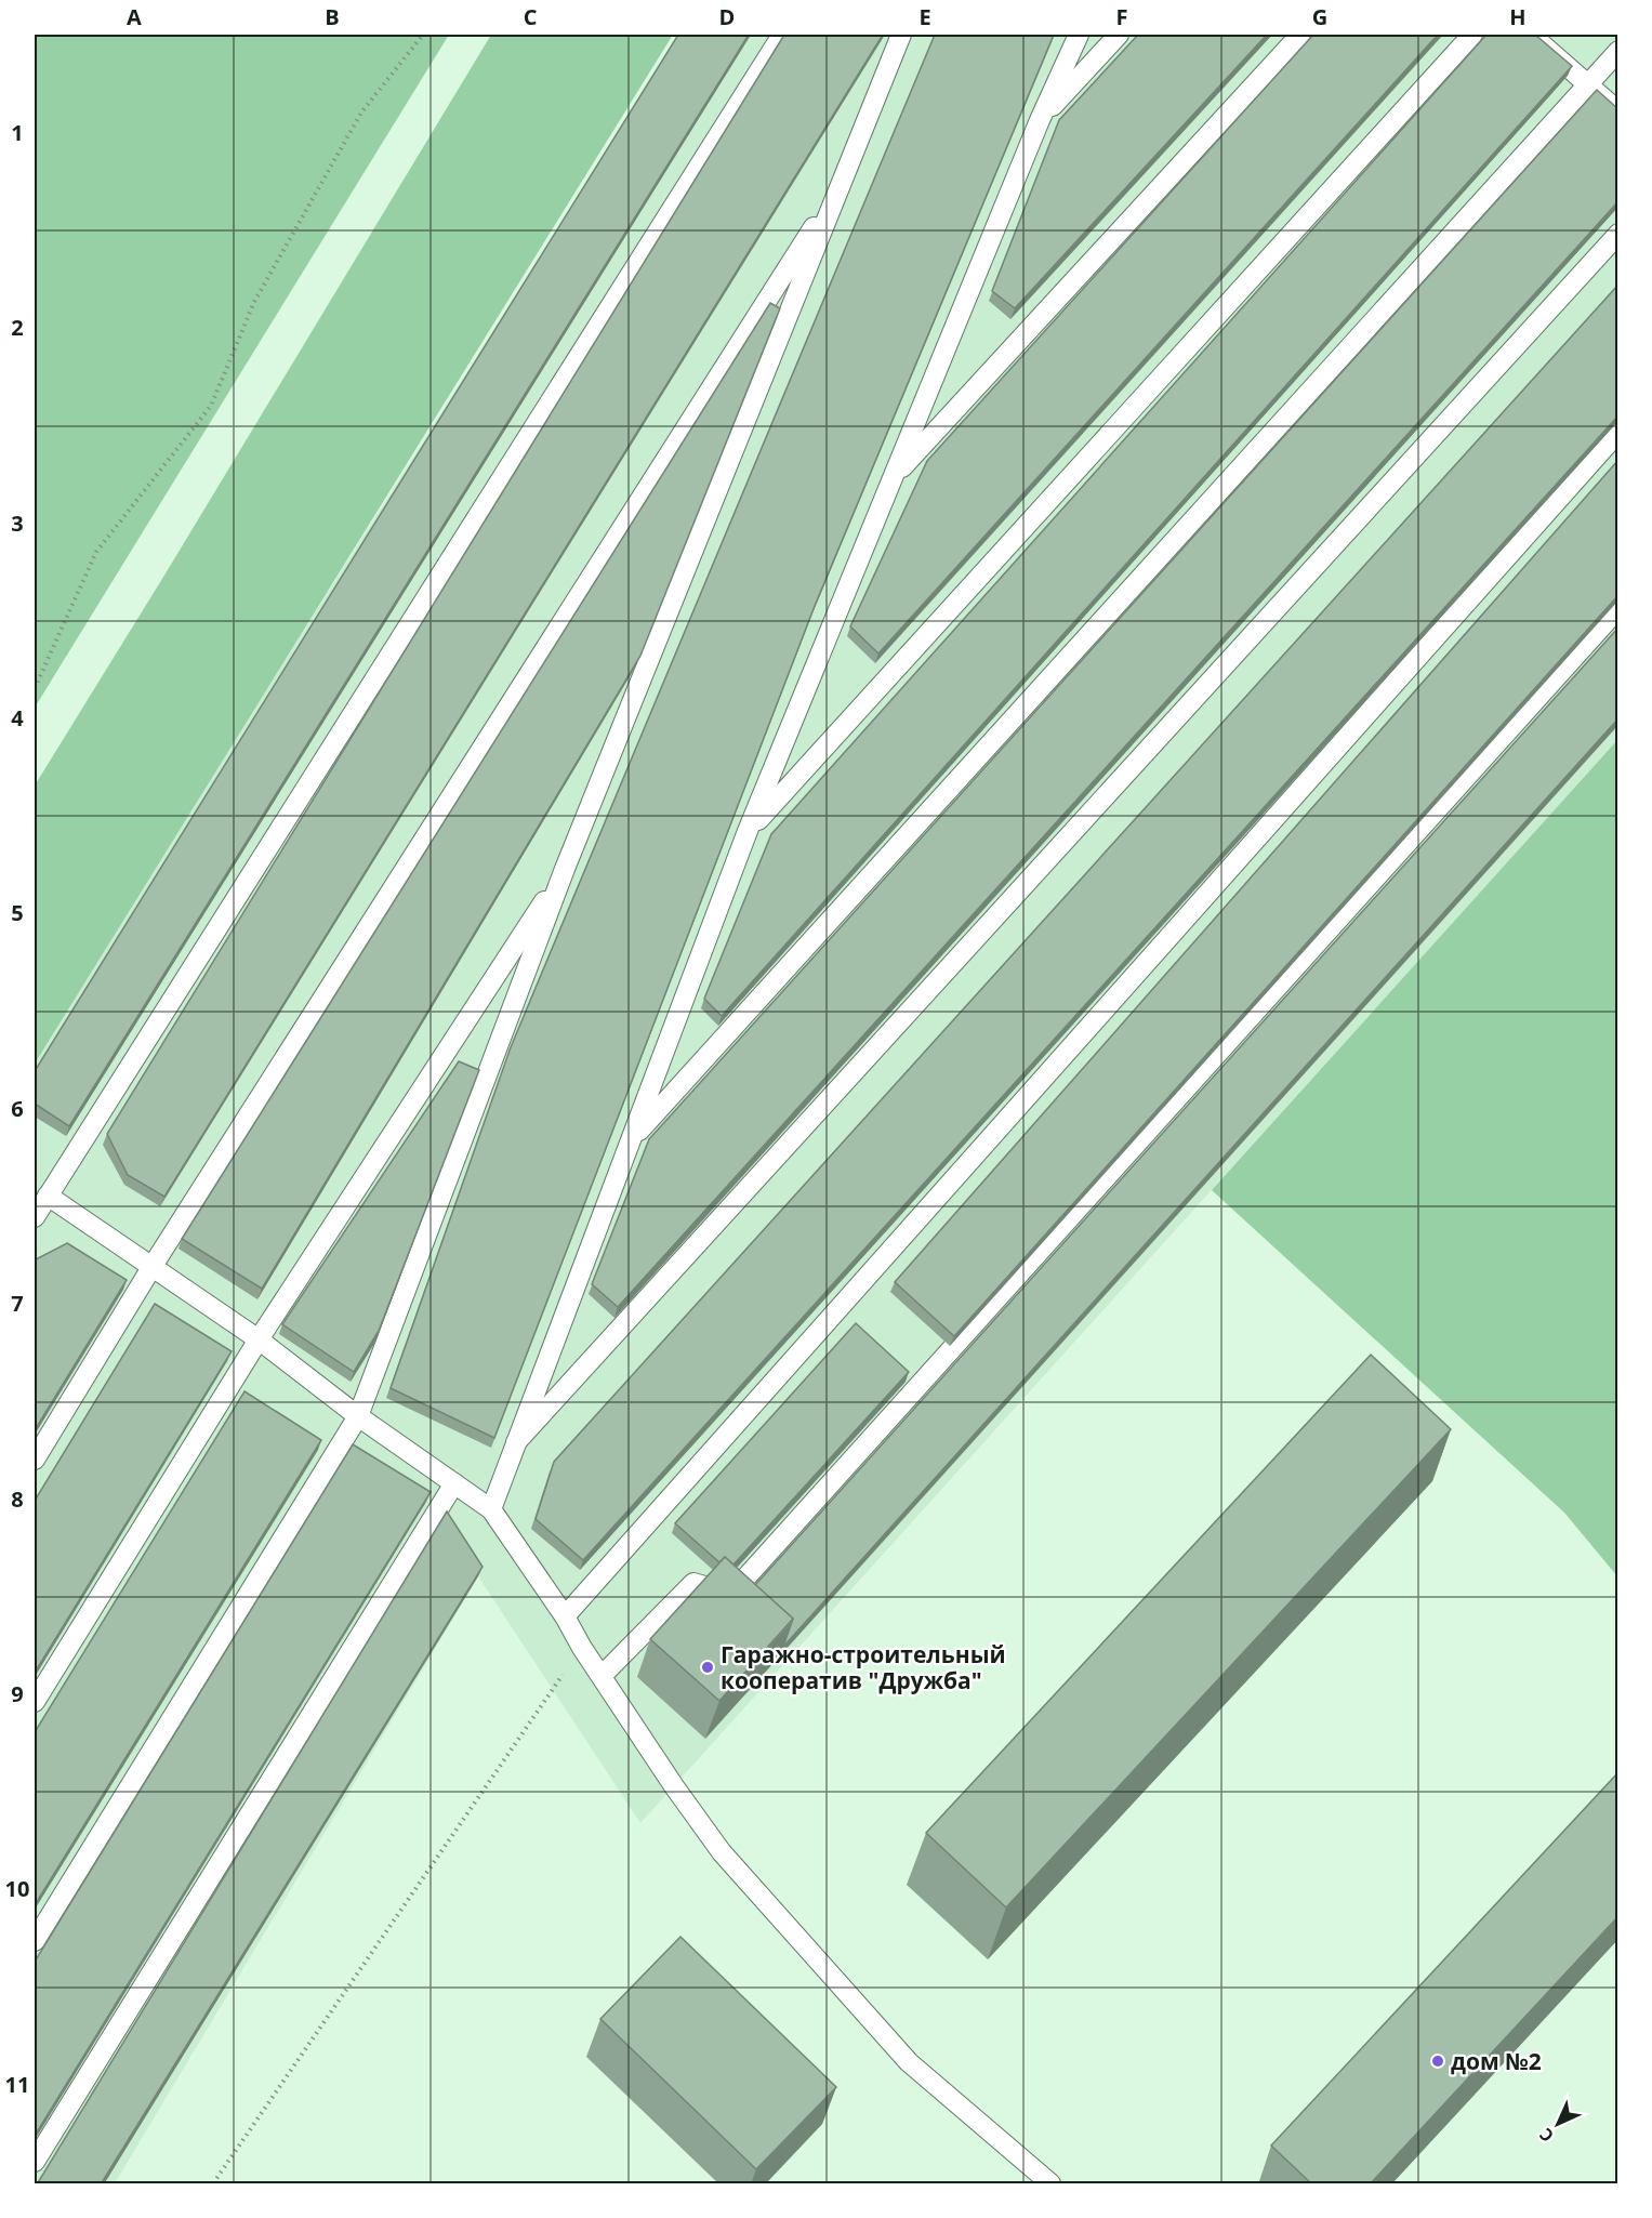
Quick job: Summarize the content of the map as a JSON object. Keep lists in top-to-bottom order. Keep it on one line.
{"places":["Гаражно-строительный кооператив \"Дружба\"","дом №2"],"north":"bottom left","grid":{"columns":["A","B","C","D","E","F","G","H"],"rows":["1","2","3","4","5","6","7","8","9","10","11"]}}
